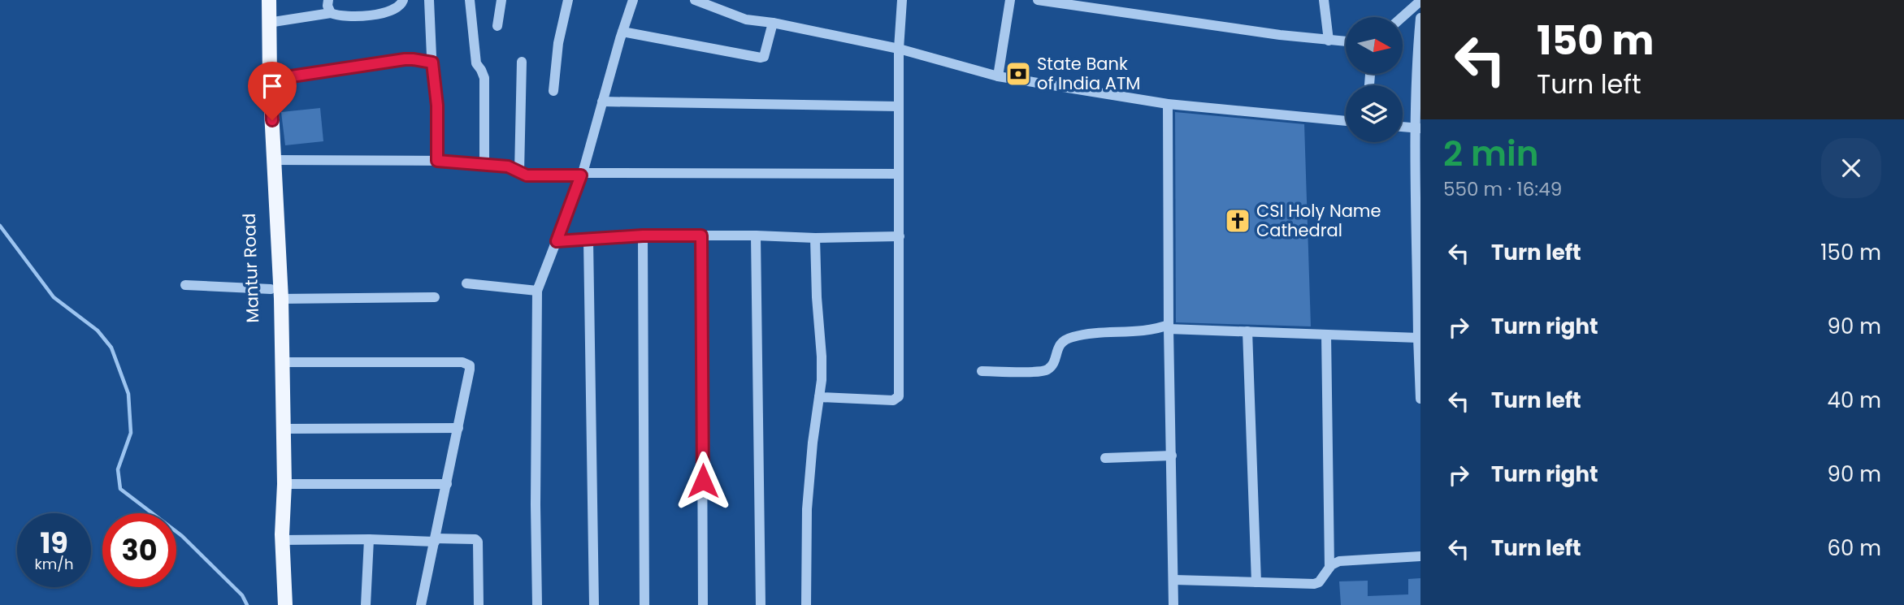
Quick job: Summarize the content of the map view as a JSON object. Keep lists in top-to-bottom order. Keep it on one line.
{"streets":{"main road":["Mantur Road"]},"places":{"bank":["State Bank of India ATM"],"church":["CSI Holy Name Cathedral"]},"north":"right","page":{"turn":["150 m","Turn left"],"heading":["2 min","550 m · 16:49"],"list":[{"name":"Turn left","value":"150 m"},{"name":"Turn right","value":"90 m"},{"name":"Turn left","value":"40 m"},{"name":"Turn right","value":"90 m"},{"name":"Turn left","value":"60 m"}],"speed":"19 km/h","limit":"30"}}
